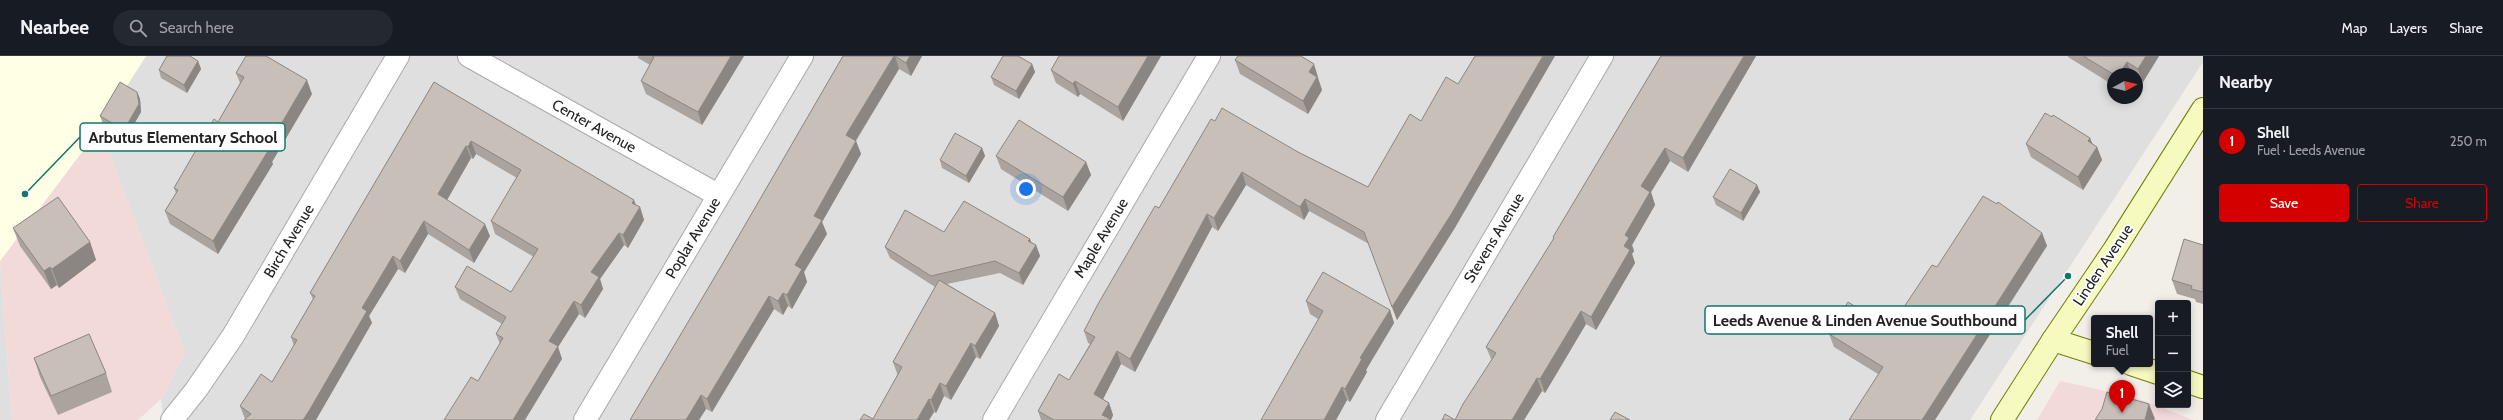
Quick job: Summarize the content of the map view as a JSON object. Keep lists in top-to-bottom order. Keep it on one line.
{"streets":{"street":["Center Avenue","Poplar Avenue","Maple Avenue","Stevens Avenue","Birch Avenue","Linden Avenue"]},"crossings":[["Center Avenue","Poplar Avenue"]],"places":["Arbutus Elementary School","Leeds Avenue & Linden Avenue Southbound"],"north":"right","page":{"header":"Nearbee","search":"Search here","nav":["Map","Layers","Share"],"heading":"Nearby","list":[{"mark":"1","name":"Shell","note":"Fuel · Leeds Avenue","value":"250 m"}],"buttons":["Save","Share"],"map_buttons":["+","−"],"popup":["Shell","Fuel"],"pins":"1"}}
